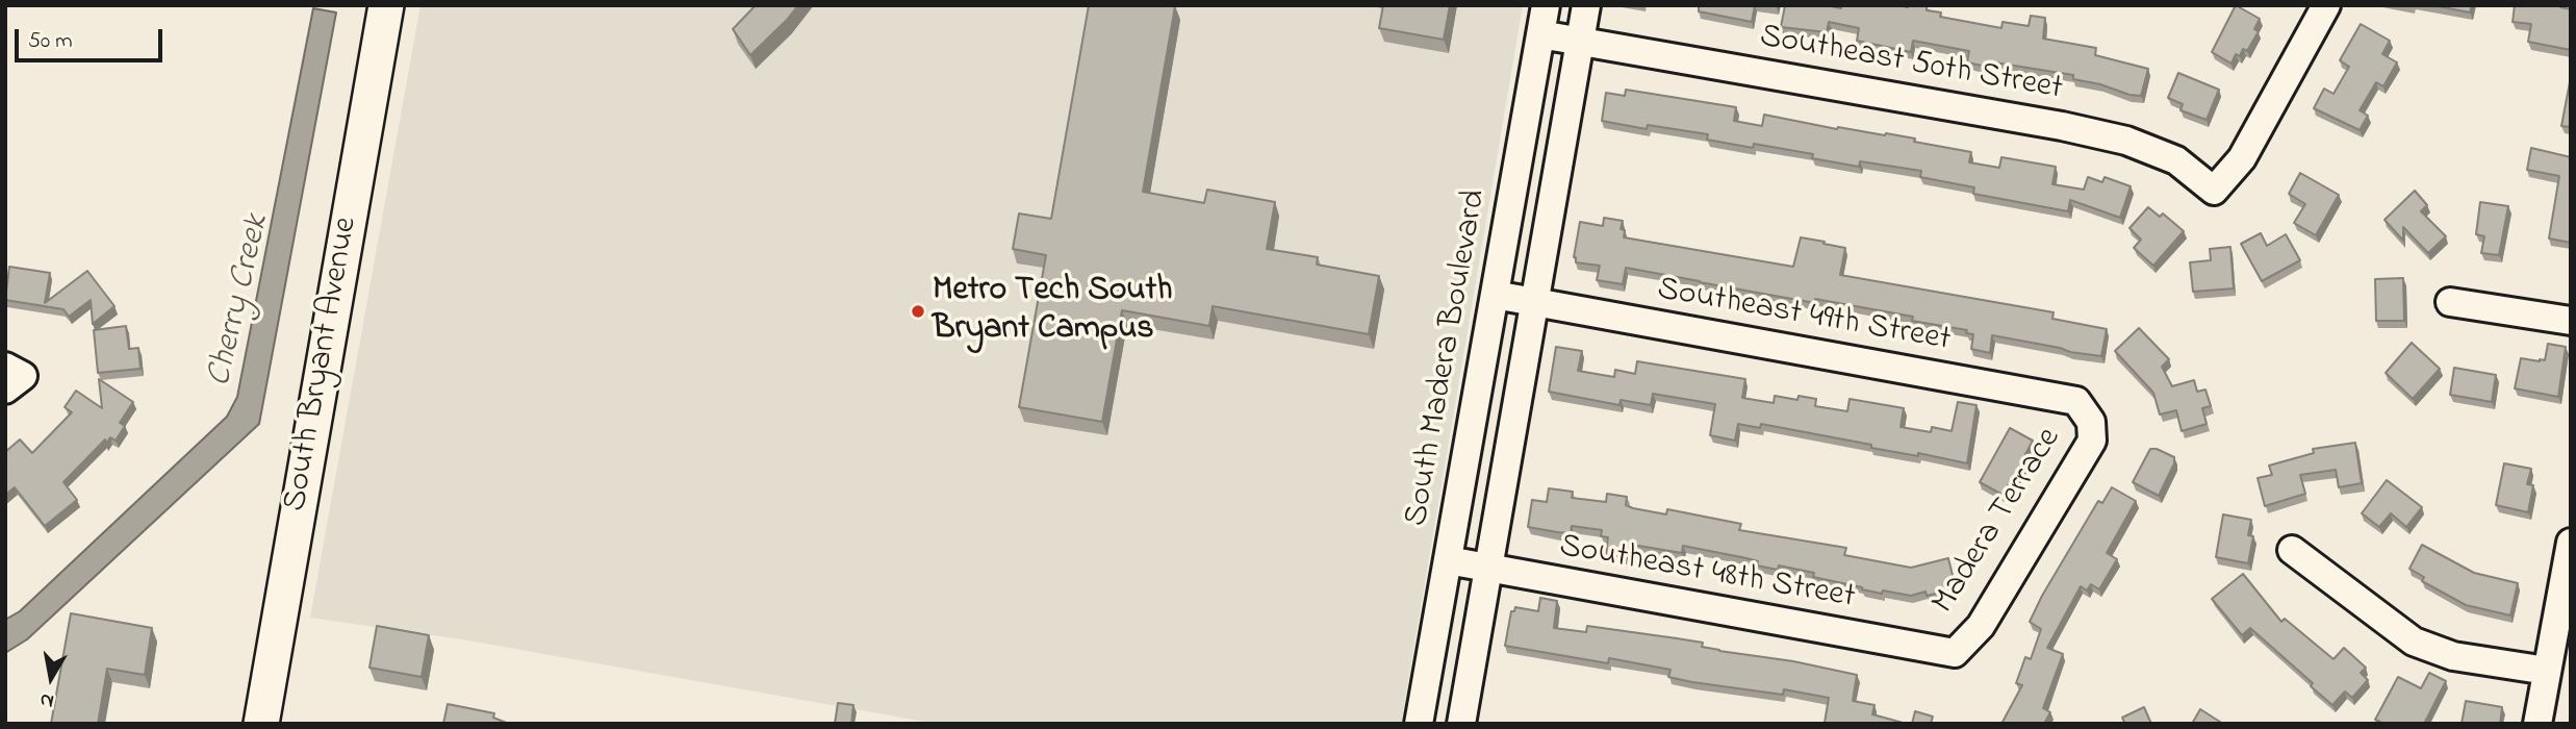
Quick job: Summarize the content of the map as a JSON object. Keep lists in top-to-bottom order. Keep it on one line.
{"streets":{"main road":["South Bryant Avenue"],"street":["Southeast 50th Street","Southeast 49th Street","South Madera Boulevard","Madera Terrace","Southeast 48th Street"]},"crossings":[["Southeast 50th Street","South Madera Boulevard"],["Southeast 49th Street","South Madera Boulevard"],["Southeast 49th Street","Madera Terrace"],["South Madera Boulevard","Southeast 48th Street"],["Madera Terrace","Southeast 48th Street"]],"water":["Cherry Creek"],"places":["Metro Tech South Bryant Campus"],"scale_bar":"50 m","north":"bottom"}
